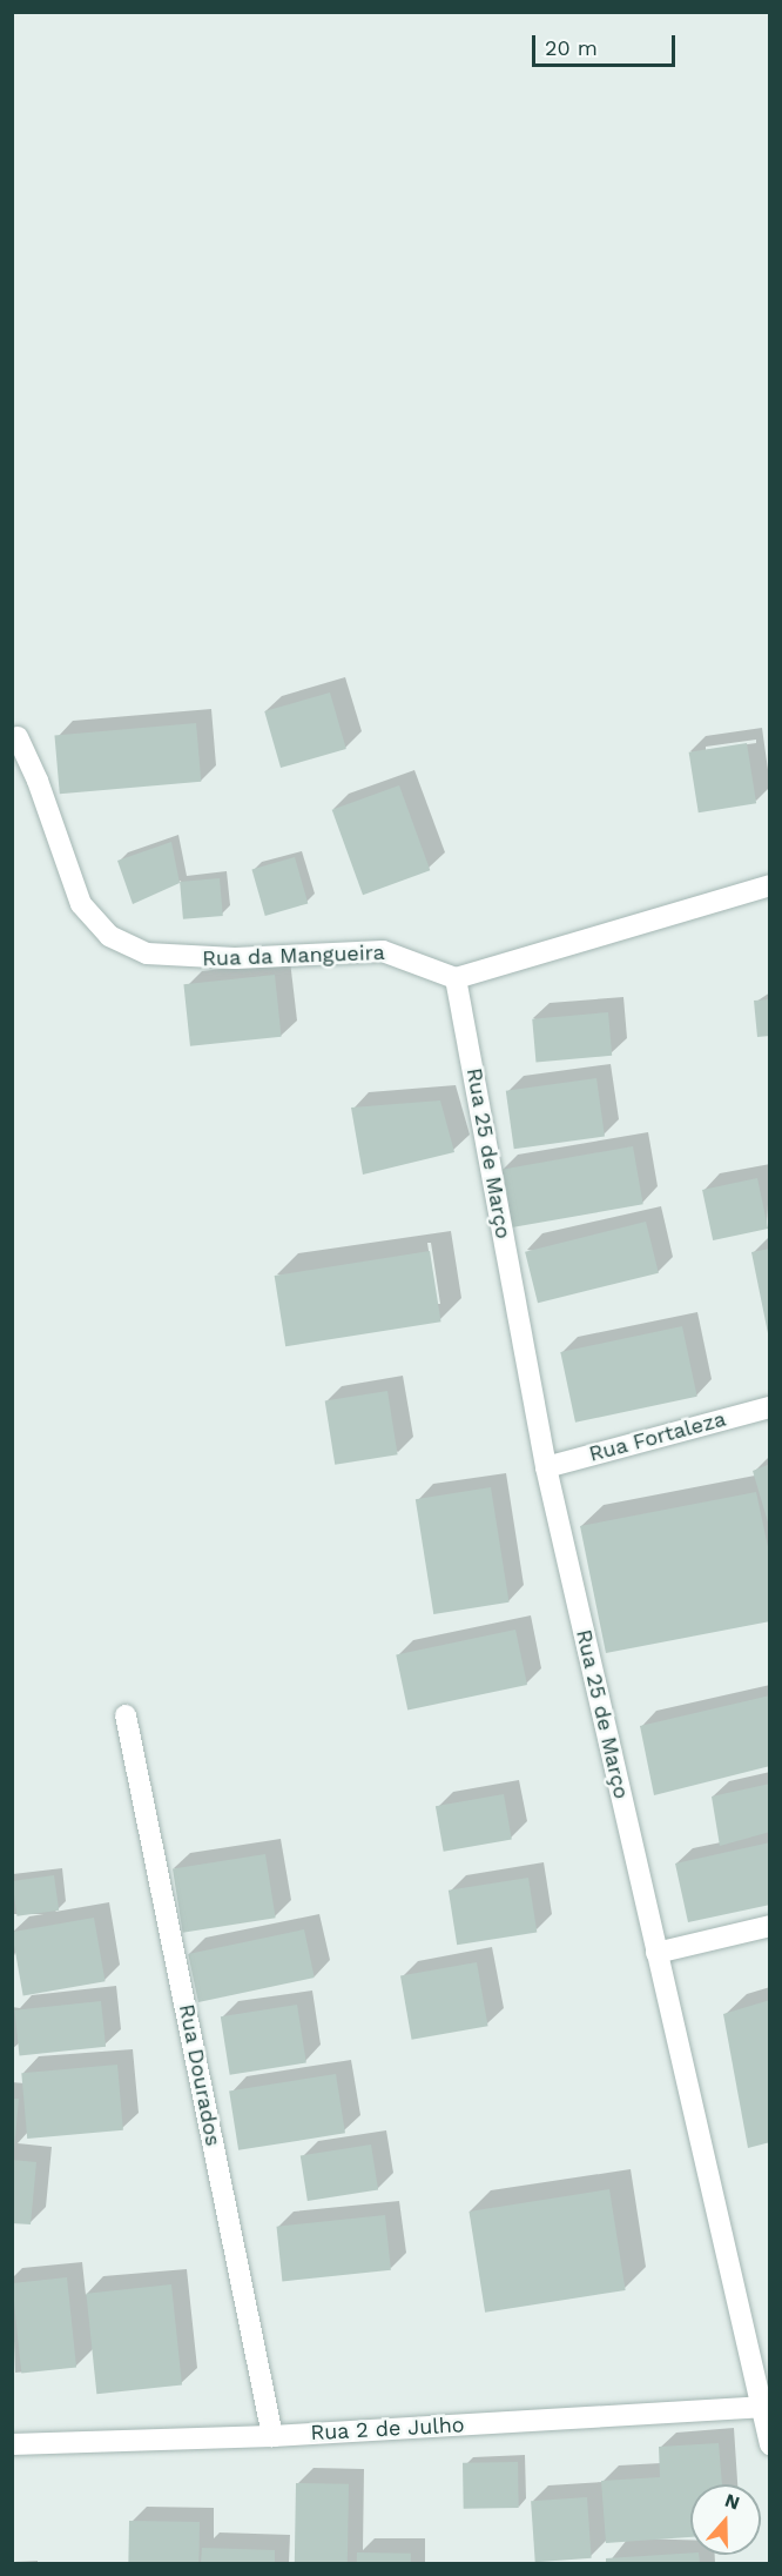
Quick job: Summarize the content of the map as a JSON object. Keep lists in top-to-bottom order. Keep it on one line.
{"streets":{"street":["Rua da Mangueira","Rua 25 de Março","Rua Fortaleza","Rua Dourados","Rua 2 de Julho"]},"crossings":[["Rua da Mangueira","Rua 25 de Março"],["Rua 25 de Março","Rua Fortaleza"],["Rua 25 de Março","Rua 2 de Julho"],["Rua Dourados","Rua 2 de Julho"]],"scale_bar":"20 m","north":"top"}
